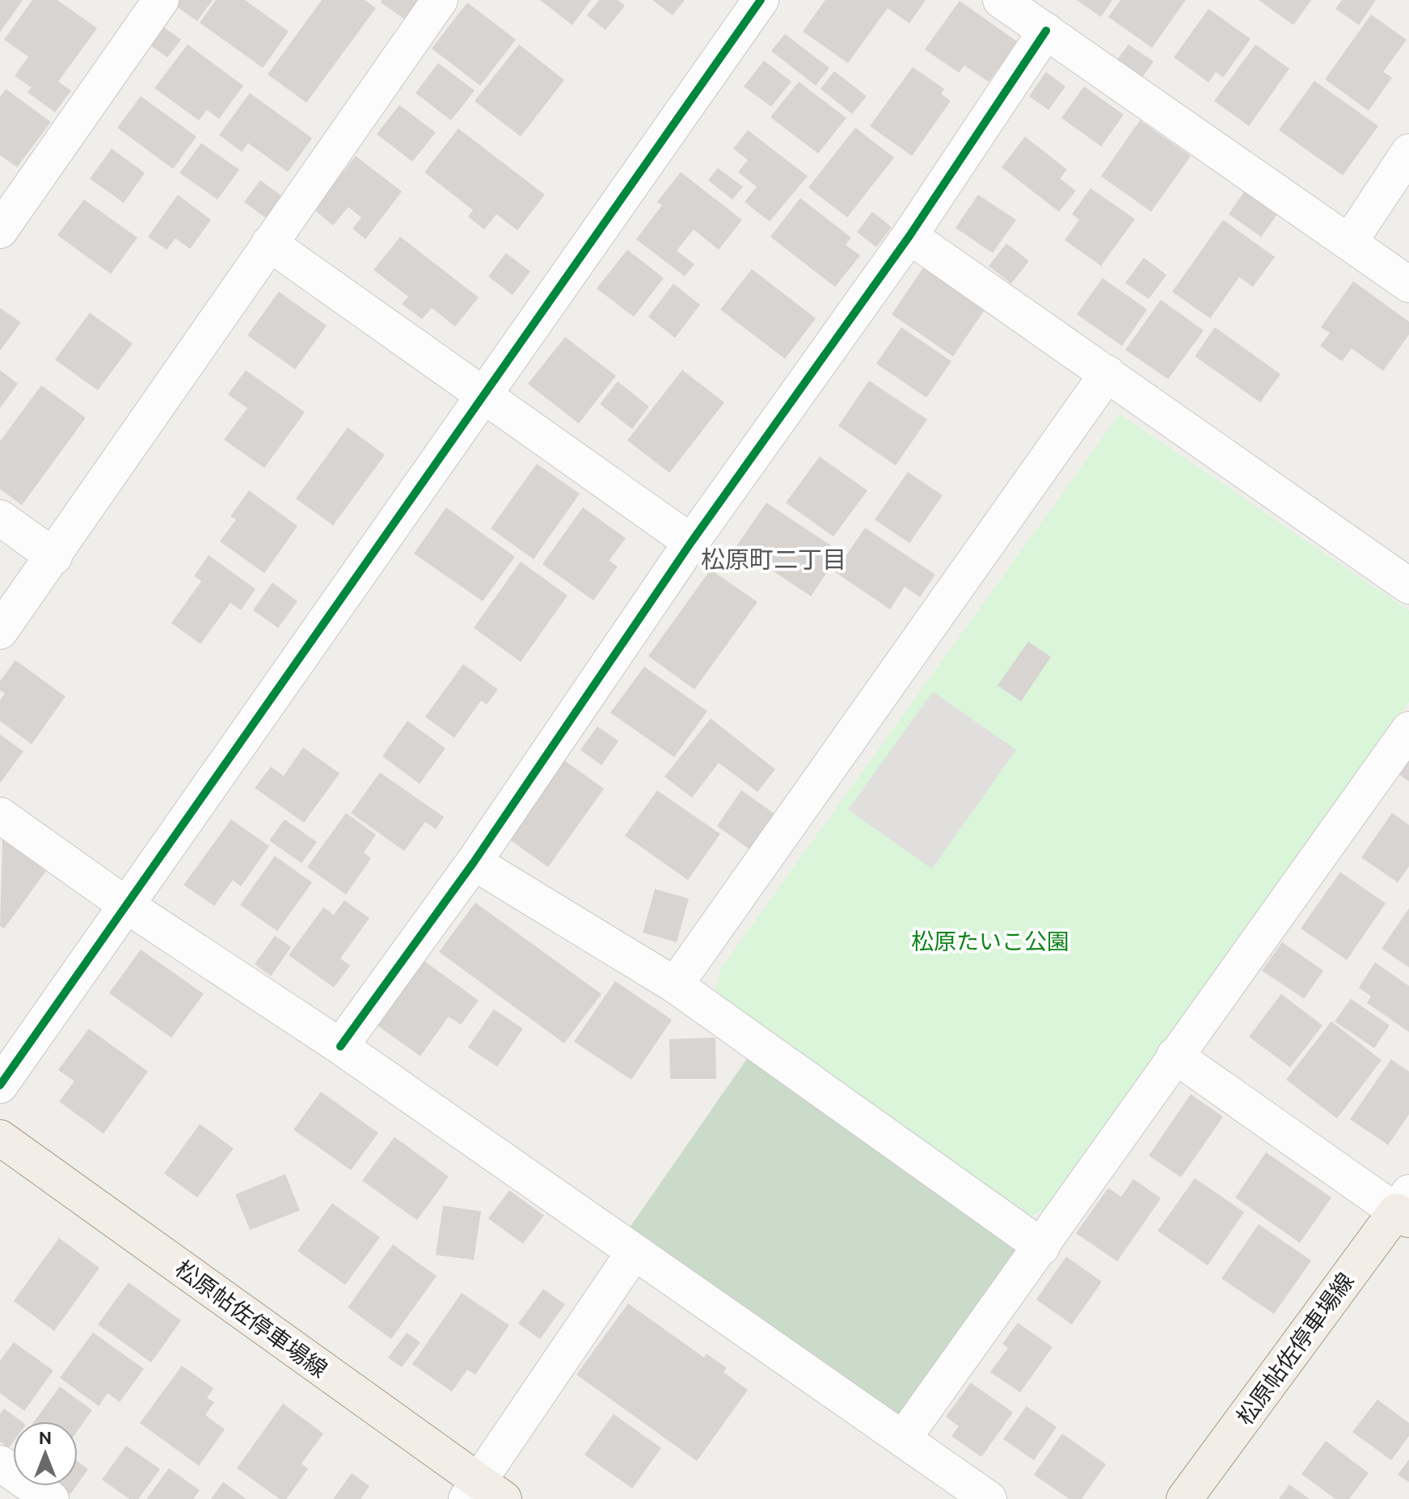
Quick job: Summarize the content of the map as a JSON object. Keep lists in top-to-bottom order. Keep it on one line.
{"streets":{"main road":["松原帖佐停車場線"]},"districts":["松原町二丁目"],"parks":["松原たいこ公園"],"north":"top"}
